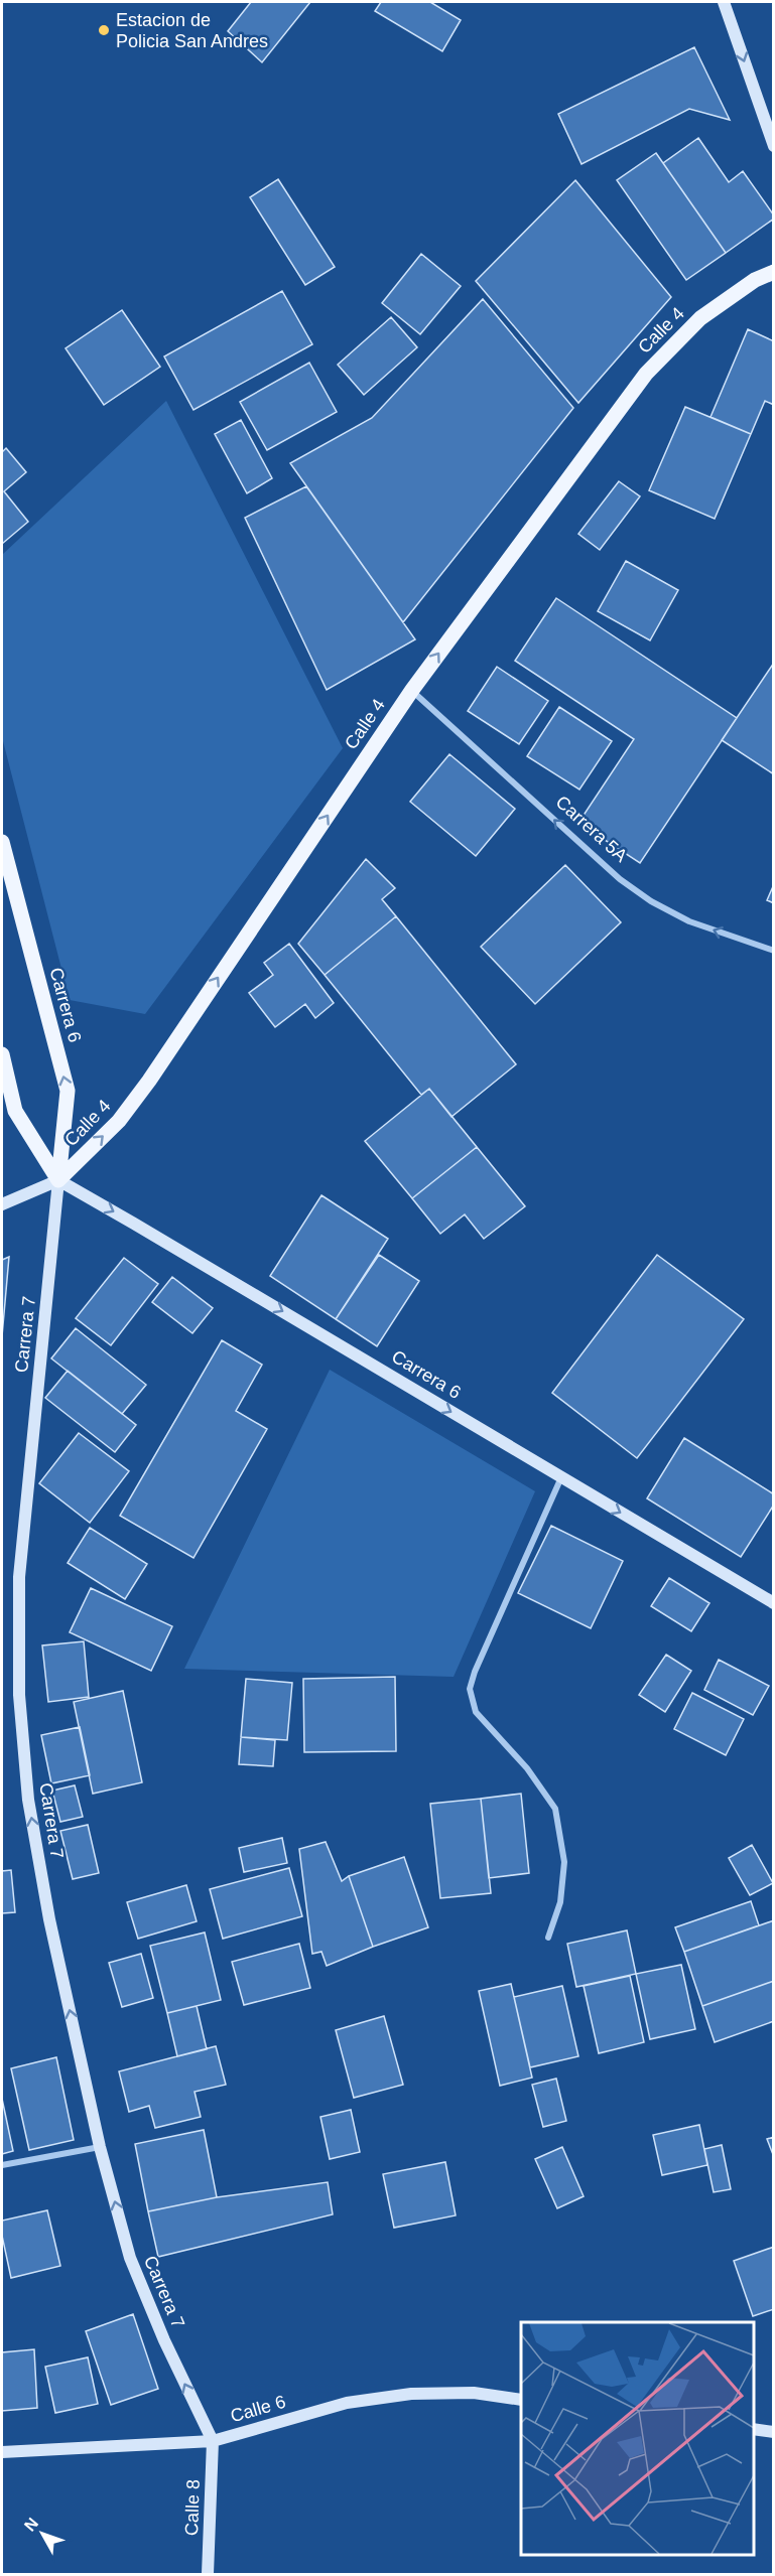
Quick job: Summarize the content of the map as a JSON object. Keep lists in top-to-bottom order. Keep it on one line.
{"streets":{"main road":["Calle 4","Carrera 6"],"street":["Carrera 5A","Carrera 7","Calle 6","Calle 8"]},"crossings":[["Calle 4","Carrera 5A"],["Calle 4","Carrera 6"],["Calle 4","Carrera 7"],["Carrera 6","Carrera 7"],["Carrera 7","Calle 6"],["Carrera 7","Calle 8"],["Calle 6","Calle 8"]],"one_way":["Calle 4","Carrera 5A","Carrera 7"],"places":["Estacion de Policia San Andres"],"north":"top left"}
